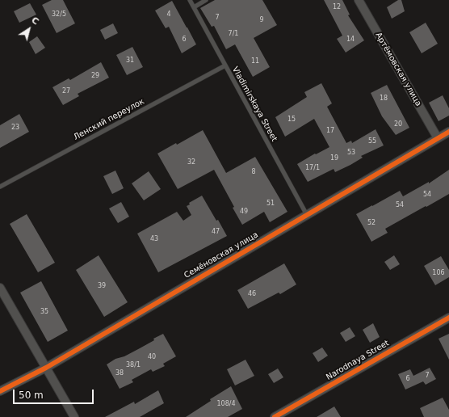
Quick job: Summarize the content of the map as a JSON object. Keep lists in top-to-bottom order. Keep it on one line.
{"streets":{"street":["Артёмовская улица","Семёновская улица","Narodnaya Street"],"lane":["Vladimirskaya Street","Ленский переулок"]},"crossings":[["Артёмовская улица","Семёновская улица"],["Vladimirskaya Street","Ленский переулок"],["Vladimirskaya Street","Семёновская улица"]],"house_numbers":["12","32/5","4","7","9","7/1","6","14","31","11","29","27","18","15","20","23","17","55","53","19","32","17/1","8","54","51","54","49","52","47","43","106","39","46","35","40","38/1","38","7","6","108/4"],"scale_bar":"50 m","north":"top right"}
